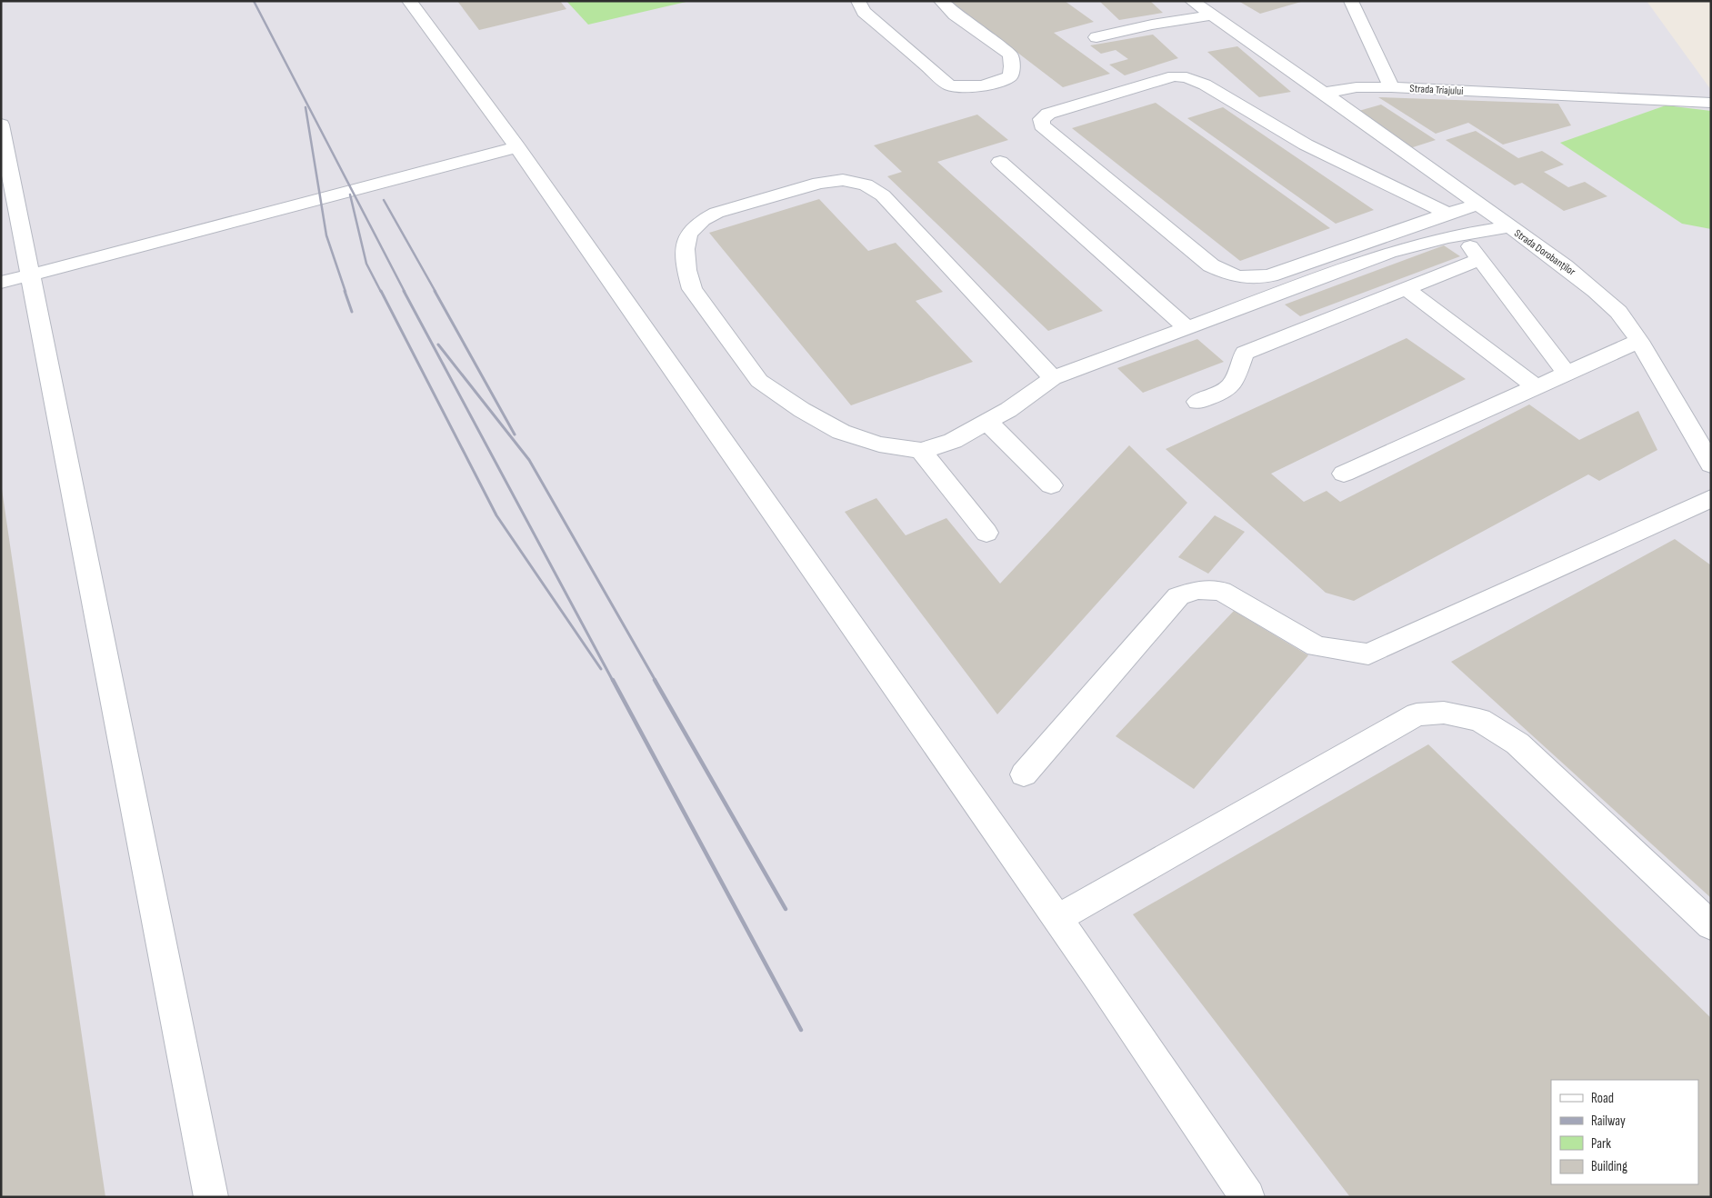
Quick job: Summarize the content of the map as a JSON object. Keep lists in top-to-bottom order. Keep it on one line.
{"streets":{"street":["Strada Triajului","Strada Dorobanților"]},"crossings":[["Strada Triajului","Strada Dorobanților"]],"legend":["Road","Railway","Park","Building"]}
